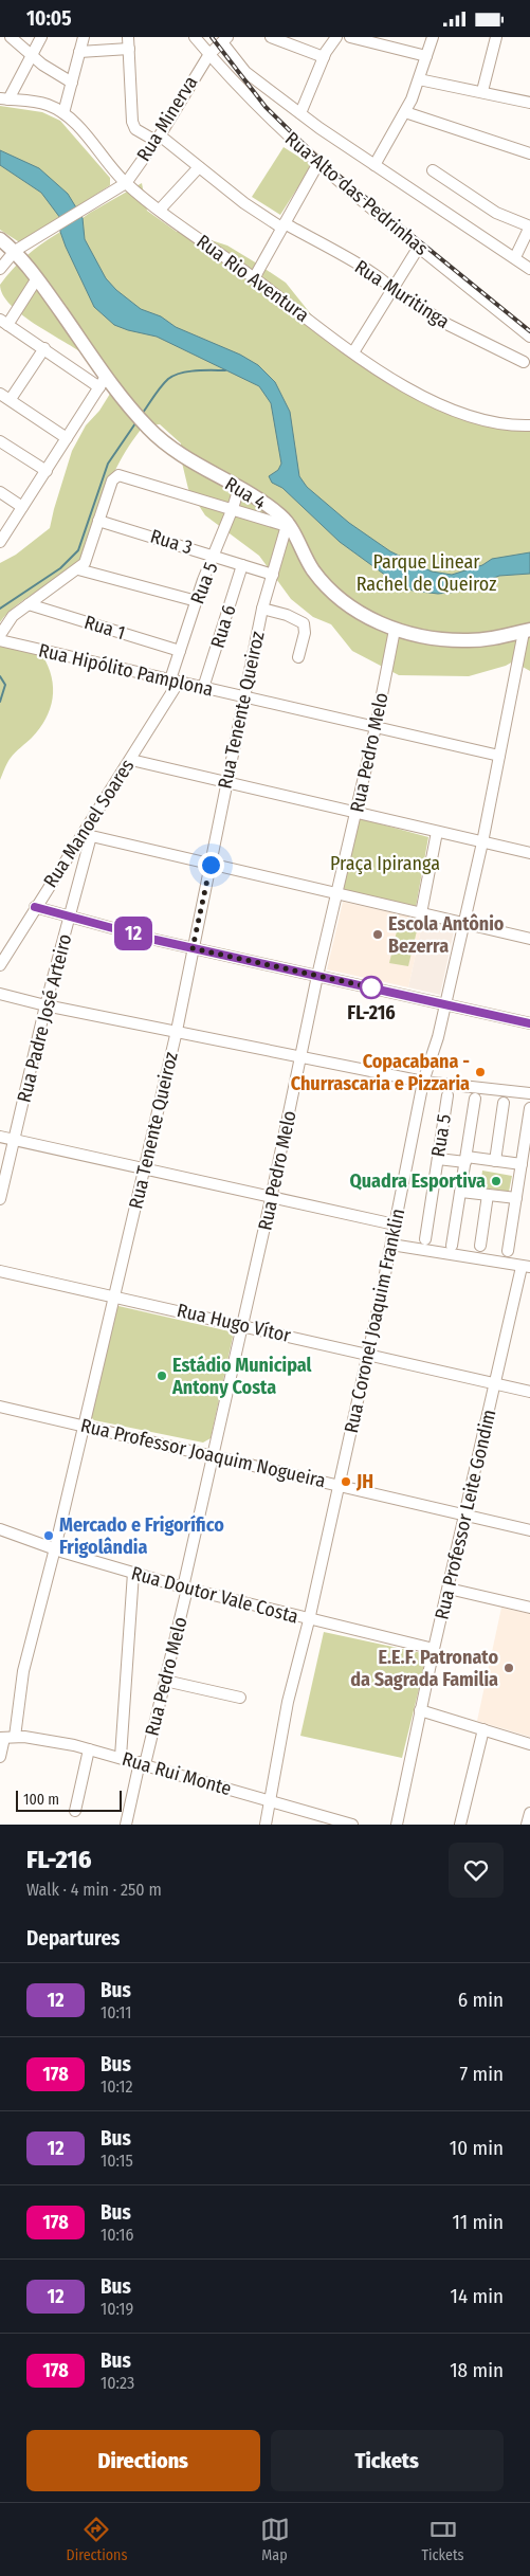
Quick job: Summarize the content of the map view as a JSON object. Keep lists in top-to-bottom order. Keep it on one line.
{"streets":{"main road":["Rua 4"],"street":["Rua Minerva","Rua Alto das Pedrinhas","Rua Rio Aventura","Rua Muritinga","Rua 3","Rua 5","Rua 6","Rua 1","Rua Hipólito Pamplona","Rua Tenente Queiroz","Rua Pedro Melo","Rua Manoel Soares","Rua Padre José Arteiro","Rua Coronel Joaquim Franklin","Rua Hugo Vítor","Rua Professor Joaquim Nogueira","Rua Professor Leite Gondim","Rua Doutor Vale Costa","Rua Rui Monte"]},"crossings":[["Rua Minerva","Rua Alto das Pedrinhas"],["Rua Minerva","Rua Rio Aventura"],["Rua Minerva","Rua Muritinga"],["Rua 4","Rua 3"],["Rua 4","Rua 5"],["Rua 4","Rua Tenente Queiroz"],["Rua 4","Rua Pedro Melo"],["Rua 4","Rua Coronel Joaquim Franklin"],["Rua 3","Rua 5"],["Rua 3","Rua 6"],["Rua 3","Rua Tenente Queiroz"],["Rua 5","Rua 1"],["Rua 5","Rua Hipólito Pamplona"],["Rua 5","Rua Manoel Soares"],["Rua 6","Rua Hipólito Pamplona"],["Rua Hipólito Pamplona","Rua Tenente Queiroz"],["Rua Hipólito Pamplona","Rua Pedro Melo"],["Rua Hipólito Pamplona","Rua Manoel Soares"],["Rua Hipólito Pamplona","Rua Coronel Joaquim Franklin"],["Rua Tenente Queiroz","Rua Hugo Vítor"],["Rua Tenente Queiroz","Rua Professor Joaquim Nogueira"],["Rua Tenente Queiroz","Rua Doutor Vale Costa"],["Rua Tenente Queiroz","Rua Rui Monte"],["Rua Pedro Melo","Rua Hugo Vítor"],["Rua Pedro Melo","Rua Professor Joaquim Nogueira"],["Rua Pedro Melo","Rua Doutor Vale Costa"],["Rua Pedro Melo","Rua Rui Monte"],["Rua Manoel Soares","Rua Padre José Arteiro"],["Rua Coronel Joaquim Franklin","Rua Hugo Vítor"],["Rua Coronel Joaquim Franklin","Rua Professor Joaquim Nogueira"],["Rua Coronel Joaquim Franklin","Rua Doutor Vale Costa"],["Rua Coronel Joaquim Franklin","Rua Rui Monte"],["Rua Hugo Vítor","Rua Professor Leite Gondim"],["Rua Professor Joaquim Nogueira","Rua Professor Leite Gondim"],["Rua Professor Leite Gondim","Rua Doutor Vale Costa"]],"parks":["Parque Linear Rachel de Queiroz","Praça Ipiranga"],"places":["Escola Antônio Bezerra","FL-216","Copacabana - Churrascaria e Pizzaria","Quadra Esportiva","Estádio Municipal Antony Costa","JH","Mercado e Frigorífico Frigolândia","E.E.F. Patronato da Sagrada Familia"],"lines":["bus line 12"],"scale_bar":"100 m","page":{"status":"10:05","on_map":"12","scale":"100 m","heading":[["FL-216","Walk · 4 min · 250 m"],"Departures"],"list":[{"mark":"12","name":"Bus","note":"10:11","value":"6 min"},{"mark":"178","name":"Bus","note":"10:12","value":"7 min"},{"mark":"12","name":"Bus","note":"10:15","value":"10 min"},{"mark":"178","name":"Bus","note":"10:16","value":"11 min"},{"mark":"12","name":"Bus","note":"10:19","value":"14 min"},{"mark":"178","name":"Bus","note":"10:23","value":"18 min"}],"buttons":["Directions","Tickets"],"tabs":["Directions","Map","Tickets"]}}
